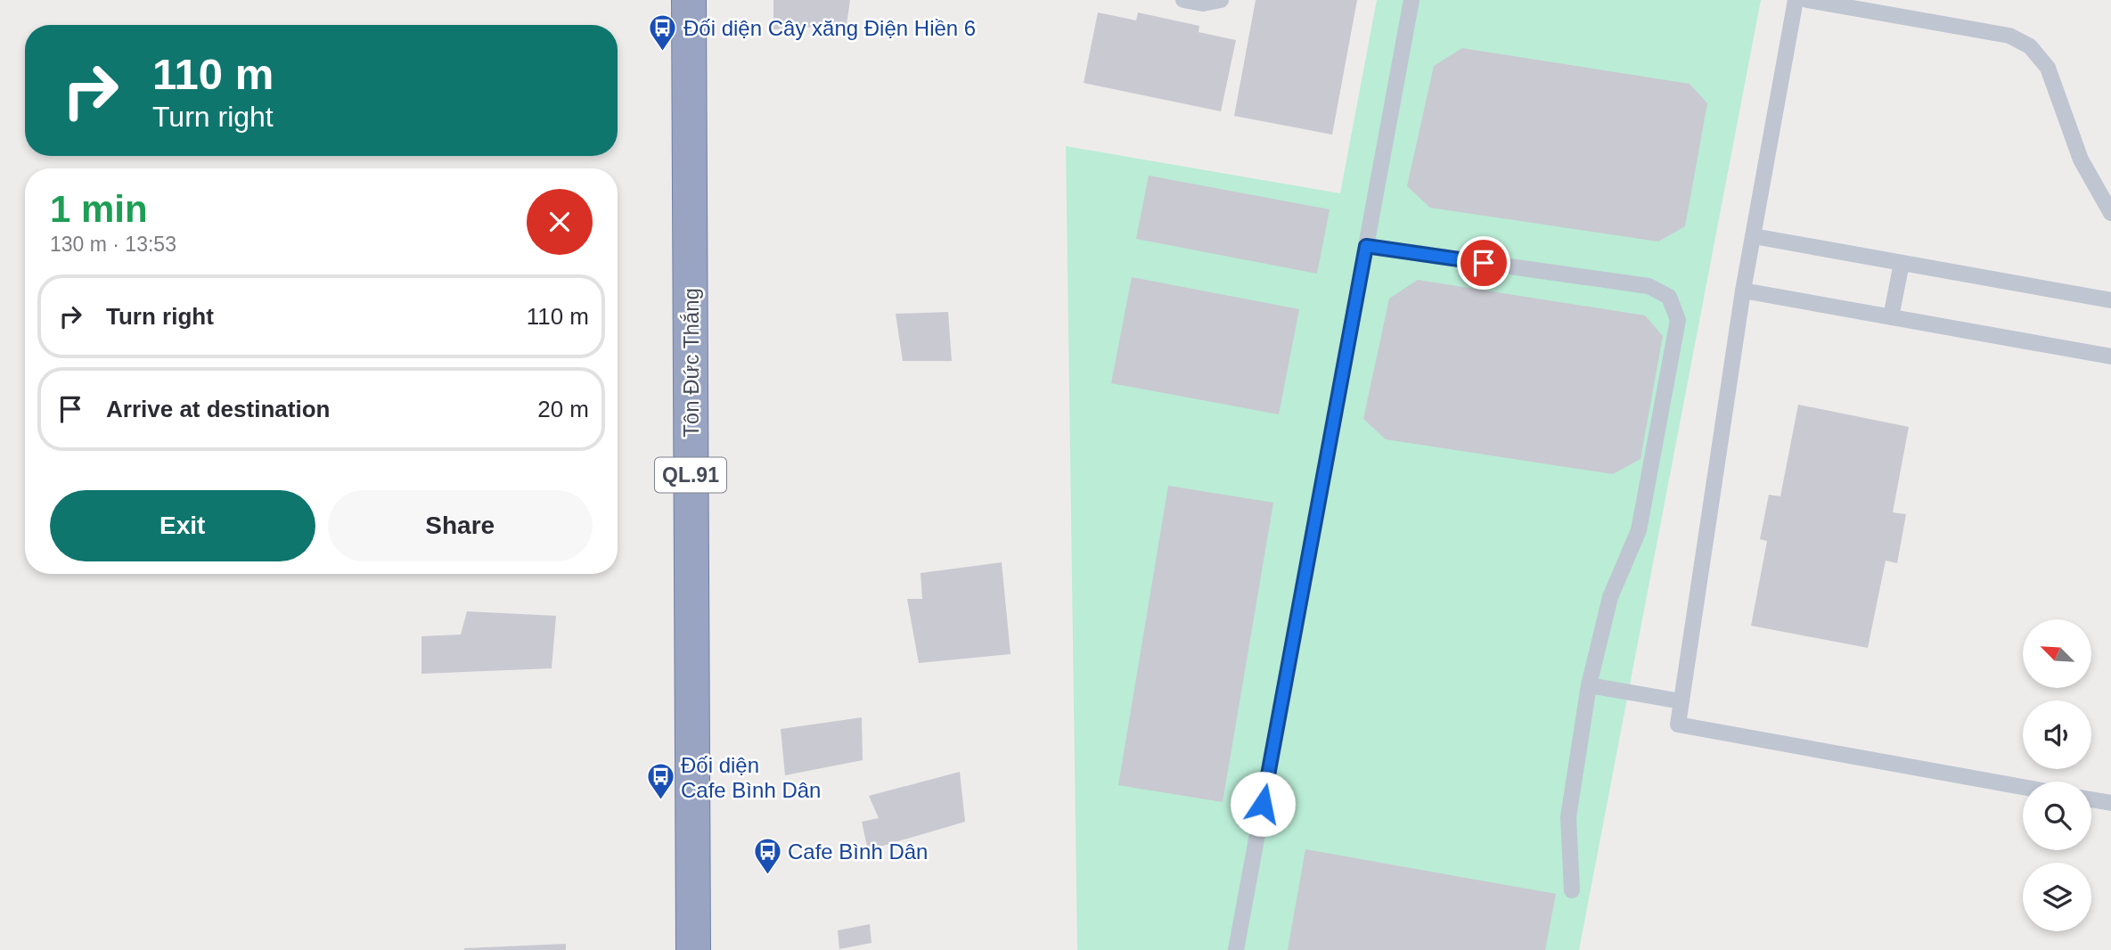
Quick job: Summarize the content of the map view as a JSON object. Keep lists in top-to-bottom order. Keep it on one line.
{"streets":{"highway":["Tôn Đức Thắng","QL.91"]},"places":{"bus stop":["Đối diện Cây xăng Điện Hiền 6","Đối diện Cafe Bình Dân","Cafe Bình Dân"]},"north":"top left","page":{"turn":["110 m","Turn right"],"heading":["1 min","130 m · 13:53"],"list":[{"name":"Turn right","value":"110 m"},{"name":"Arrive at destination","value":"20 m"}],"buttons":["Exit","Share"]}}
